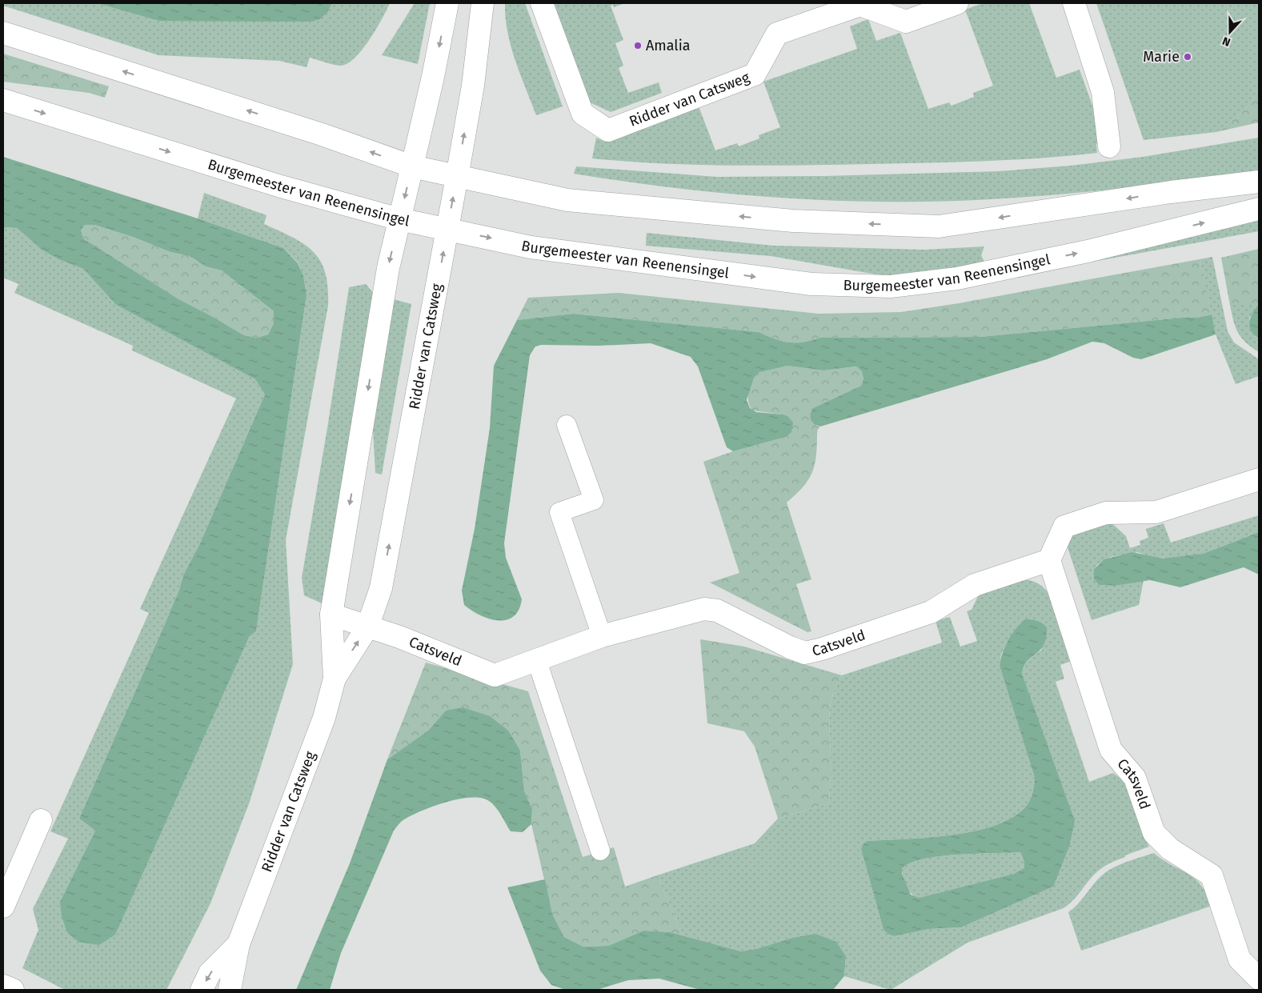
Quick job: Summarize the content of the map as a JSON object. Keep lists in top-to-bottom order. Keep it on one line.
{"streets":{"street":["Ridder van Catsweg","Burgemeester van Reenensingel","Catsveld"]},"crossings":[["Ridder van Catsweg","Burgemeester van Reenensingel"],["Ridder van Catsweg","Catsveld"]],"places":["Amalia","Marie"],"north":"bottom"}
